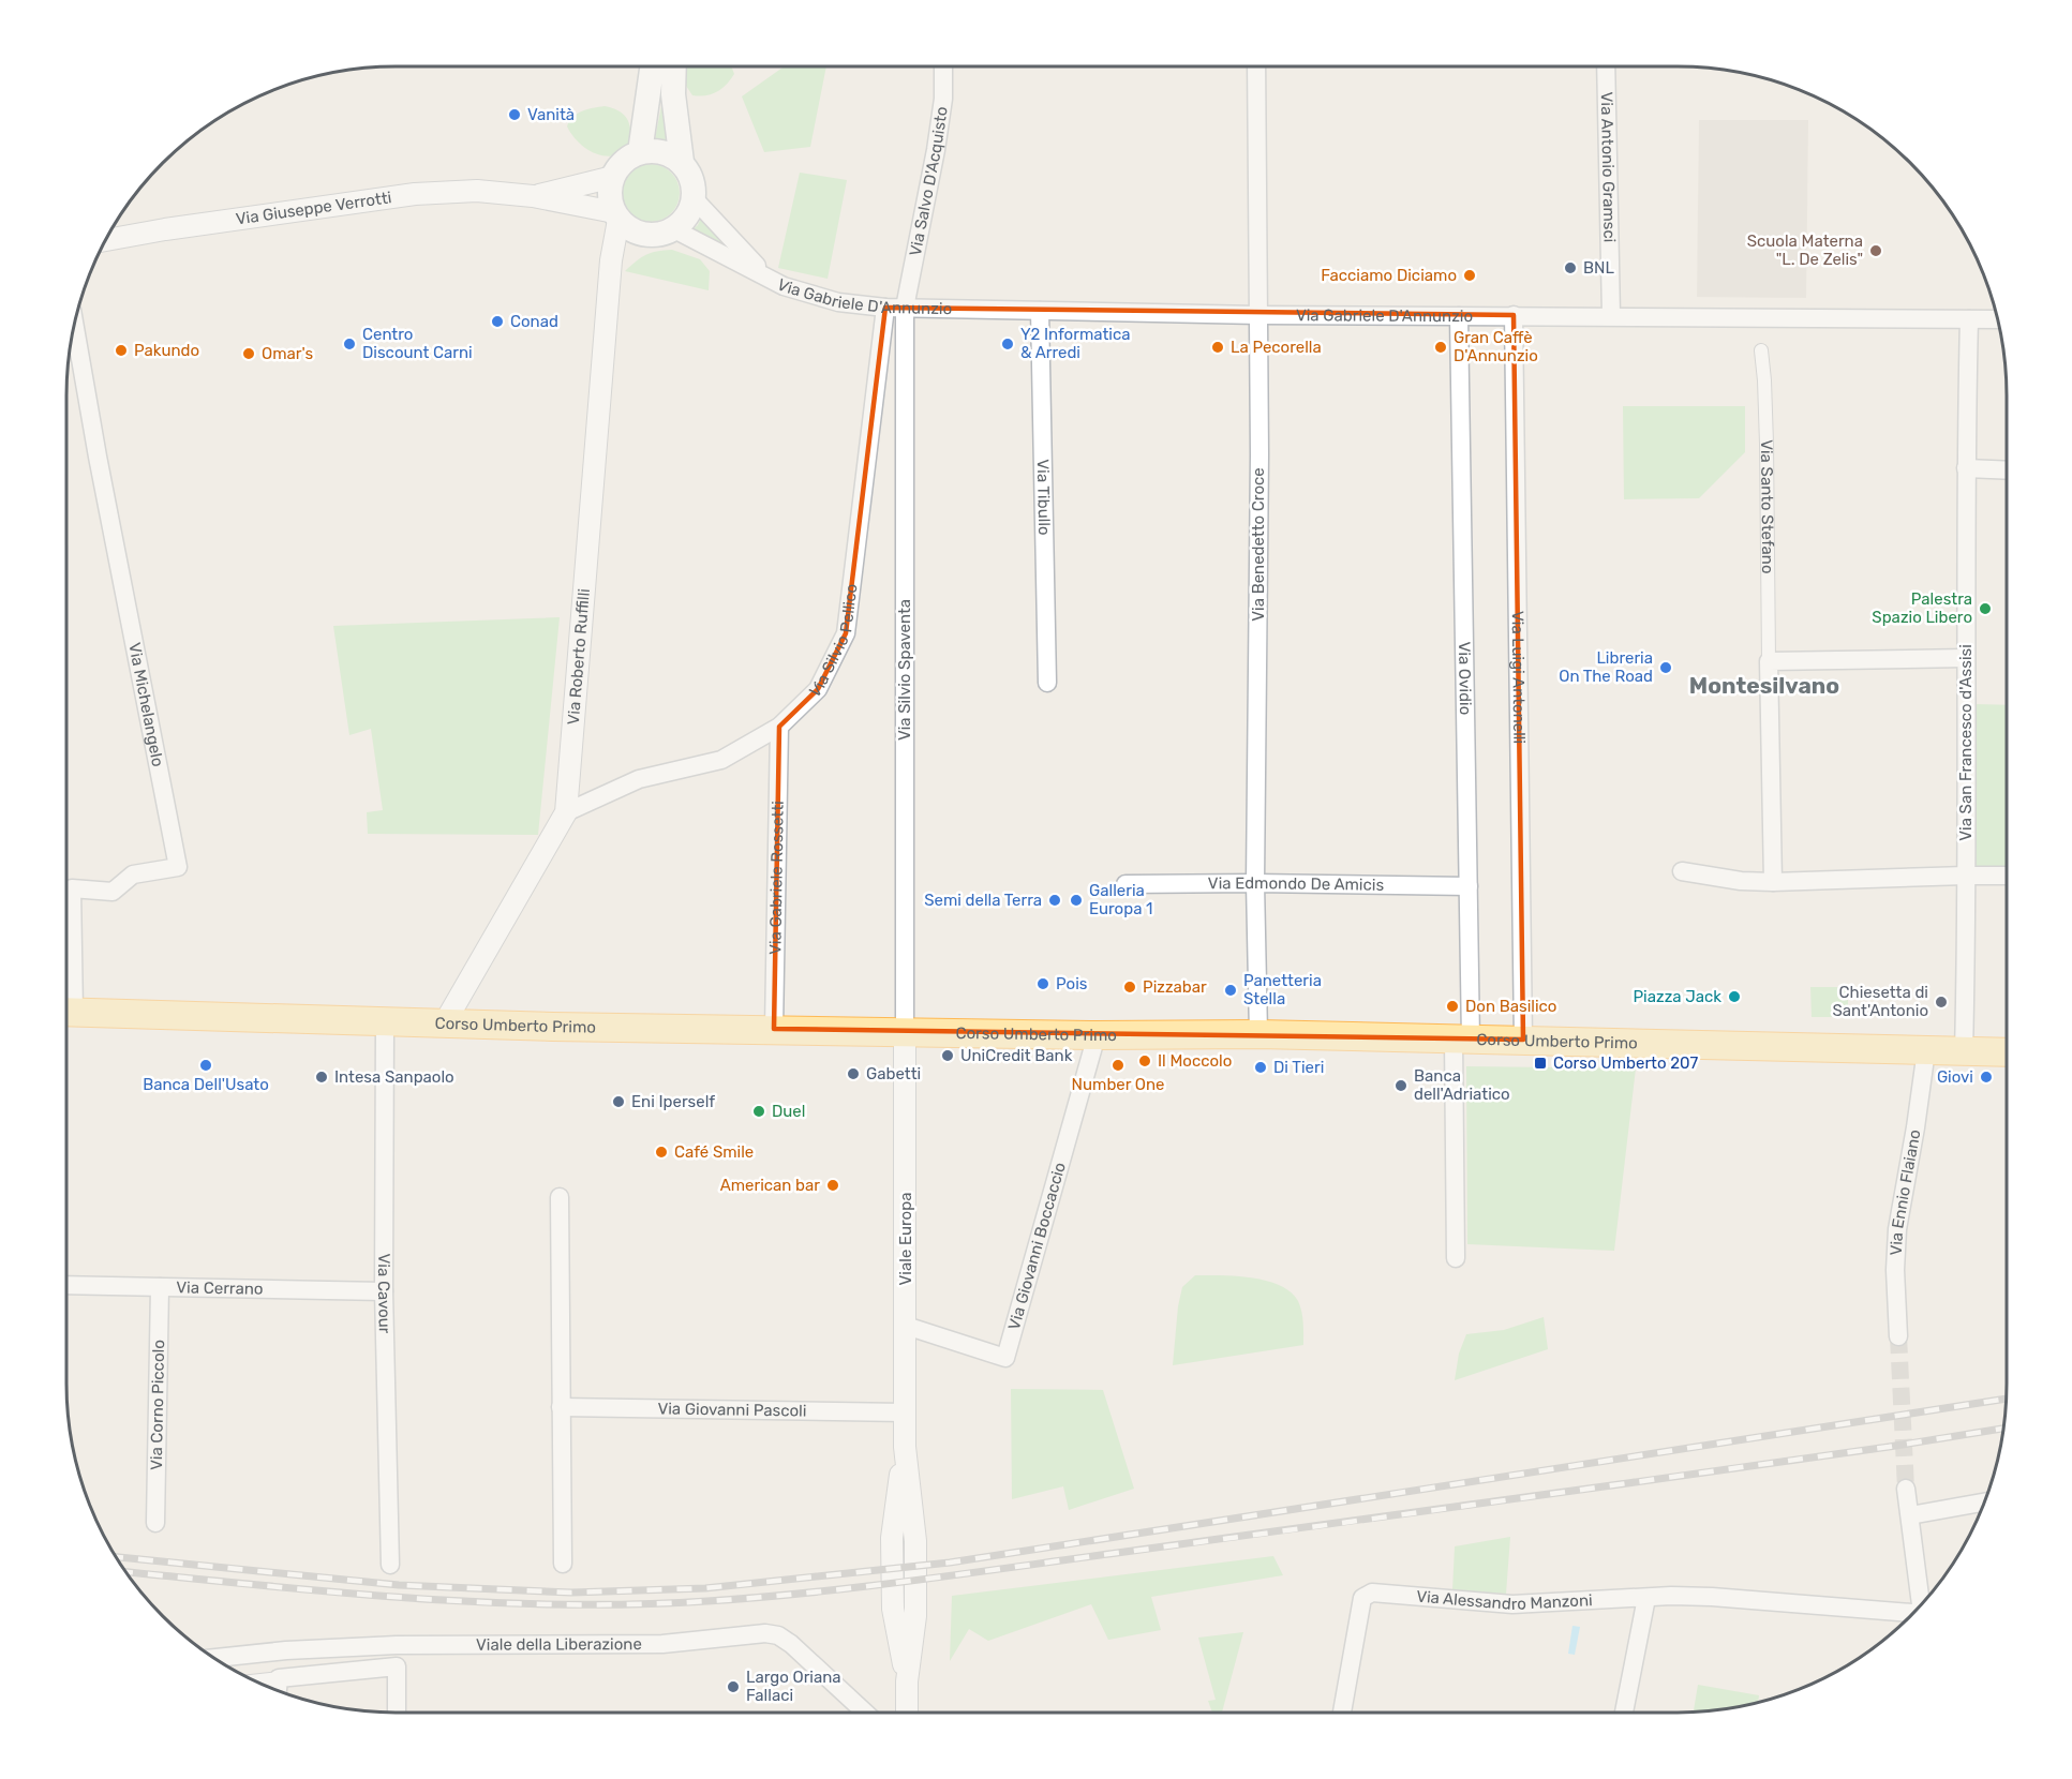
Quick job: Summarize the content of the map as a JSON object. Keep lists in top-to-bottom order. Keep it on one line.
{"streets":{"main road":["Corso Umberto Primo"],"street":["Via Antonio Gramsci","Via Salvo D'Acquisto","Via Giuseppe Verrotti","Via Gabriele D'Annunzio","Via Tibullo","Via Santo Stefano","Via Benedetto Croce","Via Silvio Pellico","Via Roberto Ruffilli","Via Silvio Spaventa","Via Luigi Antonelli","Via Ovidio","Via Michelangelo","Via San Francesco d'Assisi","Via Gabriele Rossetti","Via Edmondo De Amicis","Via Ennio Flaiano","Viale Europa","Via Giovanni Boccaccio","Via Cerrano","Via Cavour","Via Corno Piccolo","Via Giovanni Pascoli","Via Alessandro Manzoni","Viale della Liberazione"]},"crossings":[["Via Antonio Gramsci","Via Gabriele D'Annunzio"],["Via Salvo D'Acquisto","Via Gabriele D'Annunzio"],["Via Salvo D'Acquisto","Via Silvio Spaventa"],["Via Giuseppe Verrotti","Via Roberto Ruffilli"],["Via Gabriele D'Annunzio","Via Tibullo"],["Via Gabriele D'Annunzio","Via Benedetto Croce"],["Via Gabriele D'Annunzio","Via Silvio Pellico"],["Via Gabriele D'Annunzio","Via Silvio Spaventa"],["Via Gabriele D'Annunzio","Via Luigi Antonelli"],["Via Gabriele D'Annunzio","Via Ovidio"],["Via Gabriele D'Annunzio","Via San Francesco d'Assisi"],["Via Benedetto Croce","Via Edmondo De Amicis"],["Via Benedetto Croce","Corso Umberto Primo"],["Via Silvio Pellico","Via Roberto Ruffilli"],["Via Silvio Pellico","Via Gabriele Rossetti"],["Via Roberto Ruffilli","Corso Umberto Primo"],["Via Silvio Spaventa","Corso Umberto Primo"],["Via Silvio Spaventa","Viale Europa"],["Via Luigi Antonelli","Corso Umberto Primo"],["Via Ovidio","Via Edmondo De Amicis"],["Via Ovidio","Corso Umberto Primo"],["Via San Francesco d'Assisi","Corso Umberto Primo"],["Via Gabriele Rossetti","Corso Umberto Primo"],["Corso Umberto Primo","Via Ennio Flaiano"],["Corso Umberto Primo","Viale Europa"],["Corso Umberto Primo","Via Giovanni Boccaccio"],["Corso Umberto Primo","Via Cavour"],["Viale Europa","Via Giovanni Boccaccio"],["Viale Europa","Via Giovanni Pascoli"],["Via Cerrano","Via Cavour"],["Via Cerrano","Via Corno Piccolo"]],"districts":["Montesilvano"],"places":{"other":["Vanità","Scuola Materna \"L. De Zelis\"","BNL","Facciamo Diciamo","Conad","Centro Discount Carni","Y2 Informatica & Arredi","La Pecorella","Gran Caffè D'Annunzio","Pakundo","Omar's","Palestra Spazio Libero","Libreria On The Road","Semi della Terra","Galleria Europa 1","Pois","Pizzabar","Panetteria Stella","Piazza Jack","Chiesetta di Sant'Antonio","Don Basilico","UniCredit Bank","Il Moccolo","Banca Dell'Usato","Number One","Di Tieri","Gabetti","Intesa Sanpaolo","Giovi","Banca dell'Adriatico","Eni Iperself","Duel","Café Smile","American bar","Largo Oriana Fallaci"],"transit":["Corso Umberto 207"]}}
